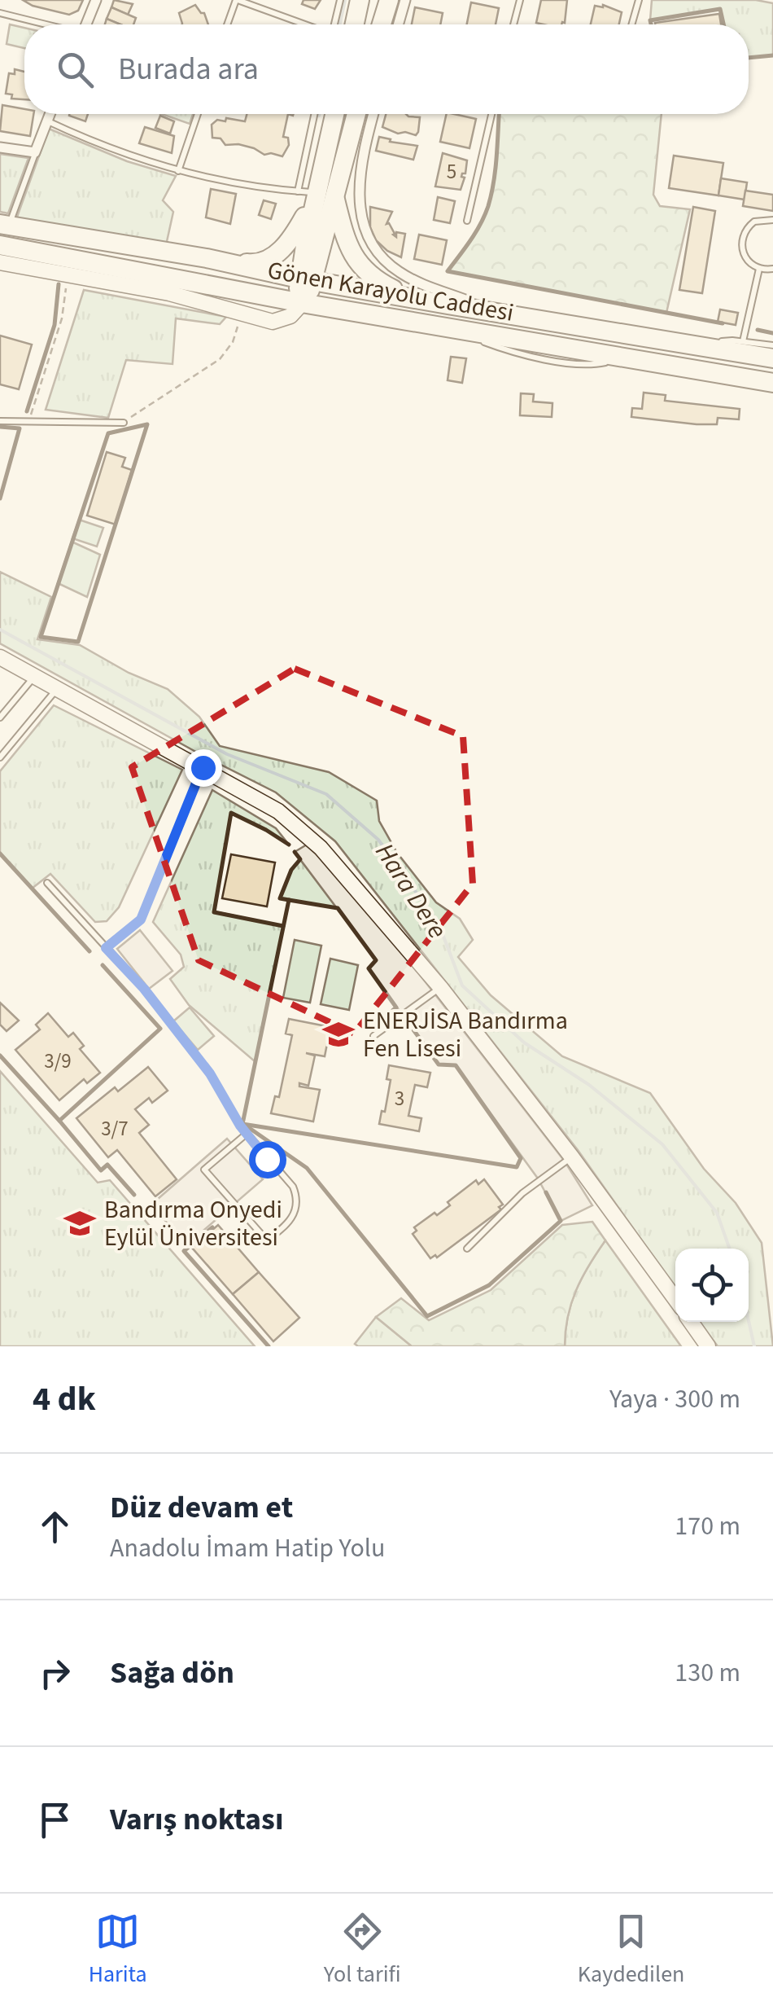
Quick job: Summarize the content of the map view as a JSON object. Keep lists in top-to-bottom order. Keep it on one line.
{"streets":{"highway":["Gönen Karayolu Caddesi"]},"water":["Hara Dere"],"places":{"school or university":["ENERJİSA Bandırma Fen Lisesi","Bandırma Onyedi Eylül Üniversitesi"]},"house_numbers":["5","3/9","3","3/7"],"page":{"search":"Burada ara","heading":["4 dk","Yaya · 300 m"],"list":[["Düz devam et","Anadolu İmam Hatip Yolu","170 m"],["Sağa dön","130 m"],"Varış noktası"],"nav":["Harita","Yol tarifi","Kaydedilen"]}}
